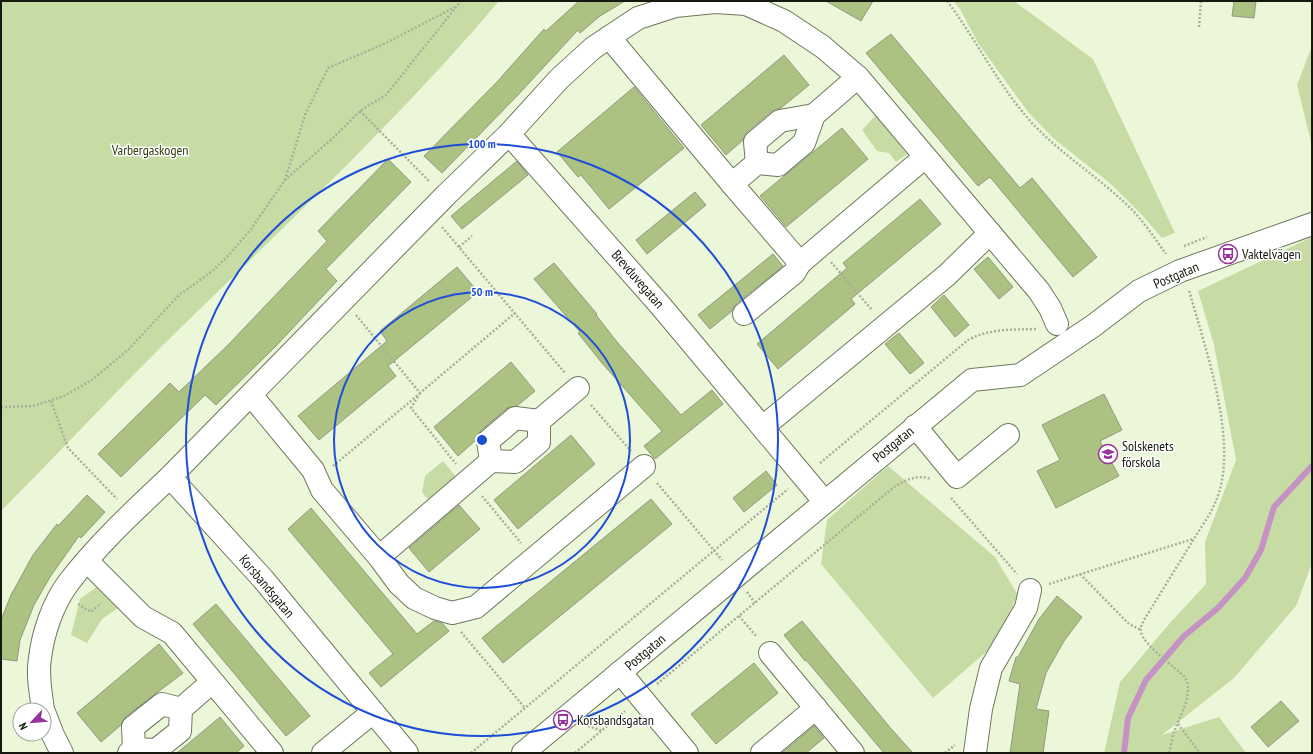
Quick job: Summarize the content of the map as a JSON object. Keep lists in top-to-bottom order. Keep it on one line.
{"streets":{"street":["Postgatan","Brevduvegatan","Korsbandsgatan"]},"crossings":[["Postgatan","Brevduvegatan"]],"parks":["Varbergaskogen"],"places":{"bus stop":["Vaktelvägen","Korsbandsgatan"],"school or university":["Solskenets förskola"]},"north":"bottom left","rings":["100 m","50 m"]}
